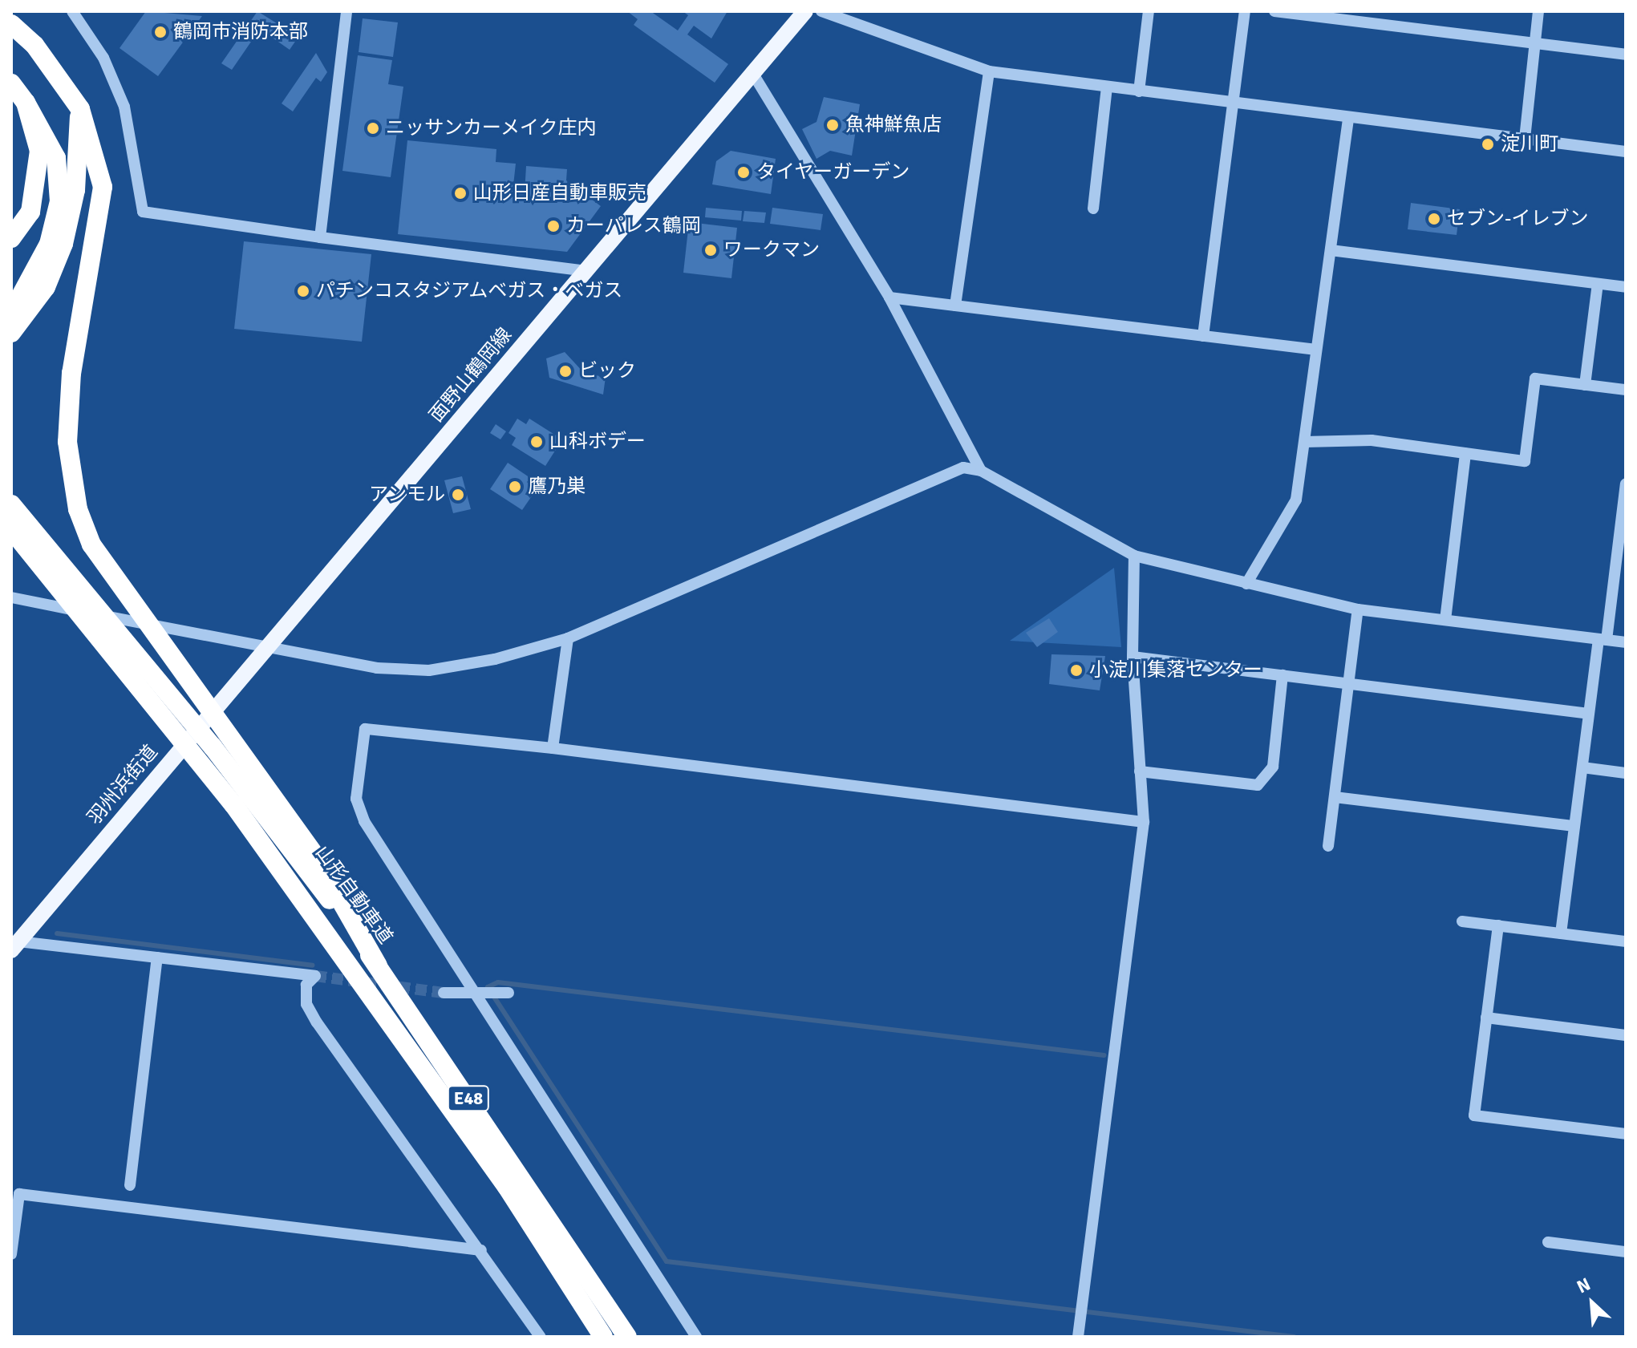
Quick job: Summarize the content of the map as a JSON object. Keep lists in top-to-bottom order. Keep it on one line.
{"streets":{"highway":["山形自動車道","E48"],"main road":["面野山鶴岡線","羽州浜街道"]},"crossings":[["面野山鶴岡線","羽州浜街道"]],"places":["鶴岡市消防本部","魚神鮮魚店","ニッサンカーメイク庄内","淀川町","タイヤーガーデン","山形日産自動車販売","セブン-イレブン","カーパレス鶴岡","ワークマン","パチンコスタジアムベガス・ベガス","ビック","山科ボデー","鷹乃巣","アンモル","小淀川集落センター"],"north":"top left"}
